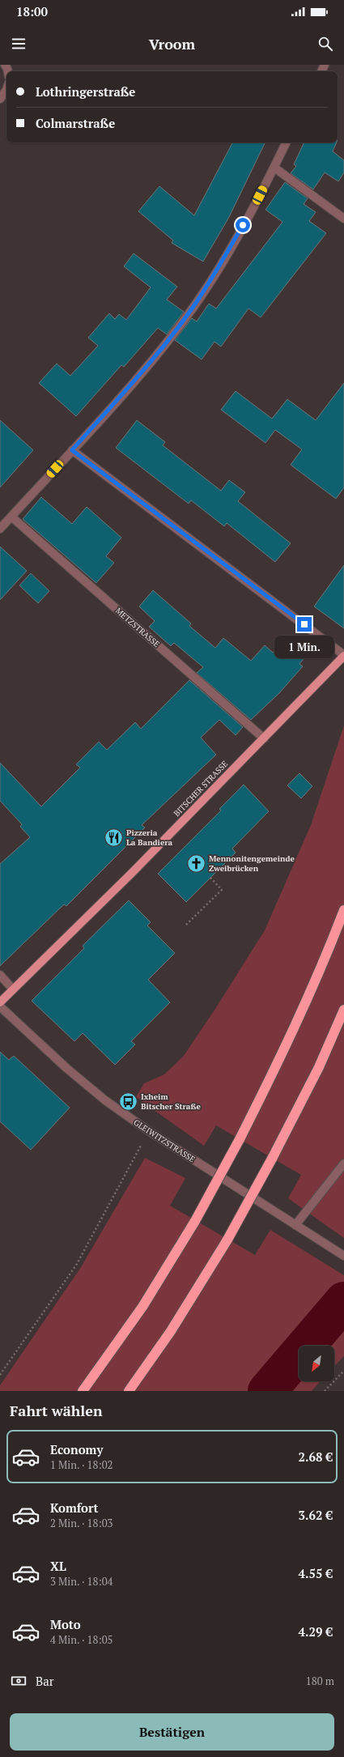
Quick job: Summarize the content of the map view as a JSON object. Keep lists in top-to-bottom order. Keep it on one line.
{"streets":{"main road":["BITSCHER STRASSE"],"street":["METZSTRASSE","GLEIWITZSTRASSE"]},"crossings":[["METZSTRASSE","BITSCHER STRASSE"]],"places":{"restaurant":["Pizzeria La Bandiera"],"church":["Mennonitengemeinde Zweibrücken"],"bus stop":["Ixheim Bitscher Straße"]},"north":"bottom left","page":{"status":"18:00","header":"Vroom","banner":["Lothringerstraße","Colmarstraße"],"bubble":"1 Min.","heading":"Fahrt wählen","list":[{"name":"Economy","note":"1 Min. · 18:02","value":"2.68 €"},{"name":"Komfort","note":"2 Min. · 18:03","value":"3.62 €"},{"name":"XL","note":"3 Min. · 18:04","value":"4.55 €"},{"name":"Moto","note":"4 Min. · 18:05","value":"4.29 €"}],"pay":["Bar","180 m"],"buttons":"Bestätigen"}}
